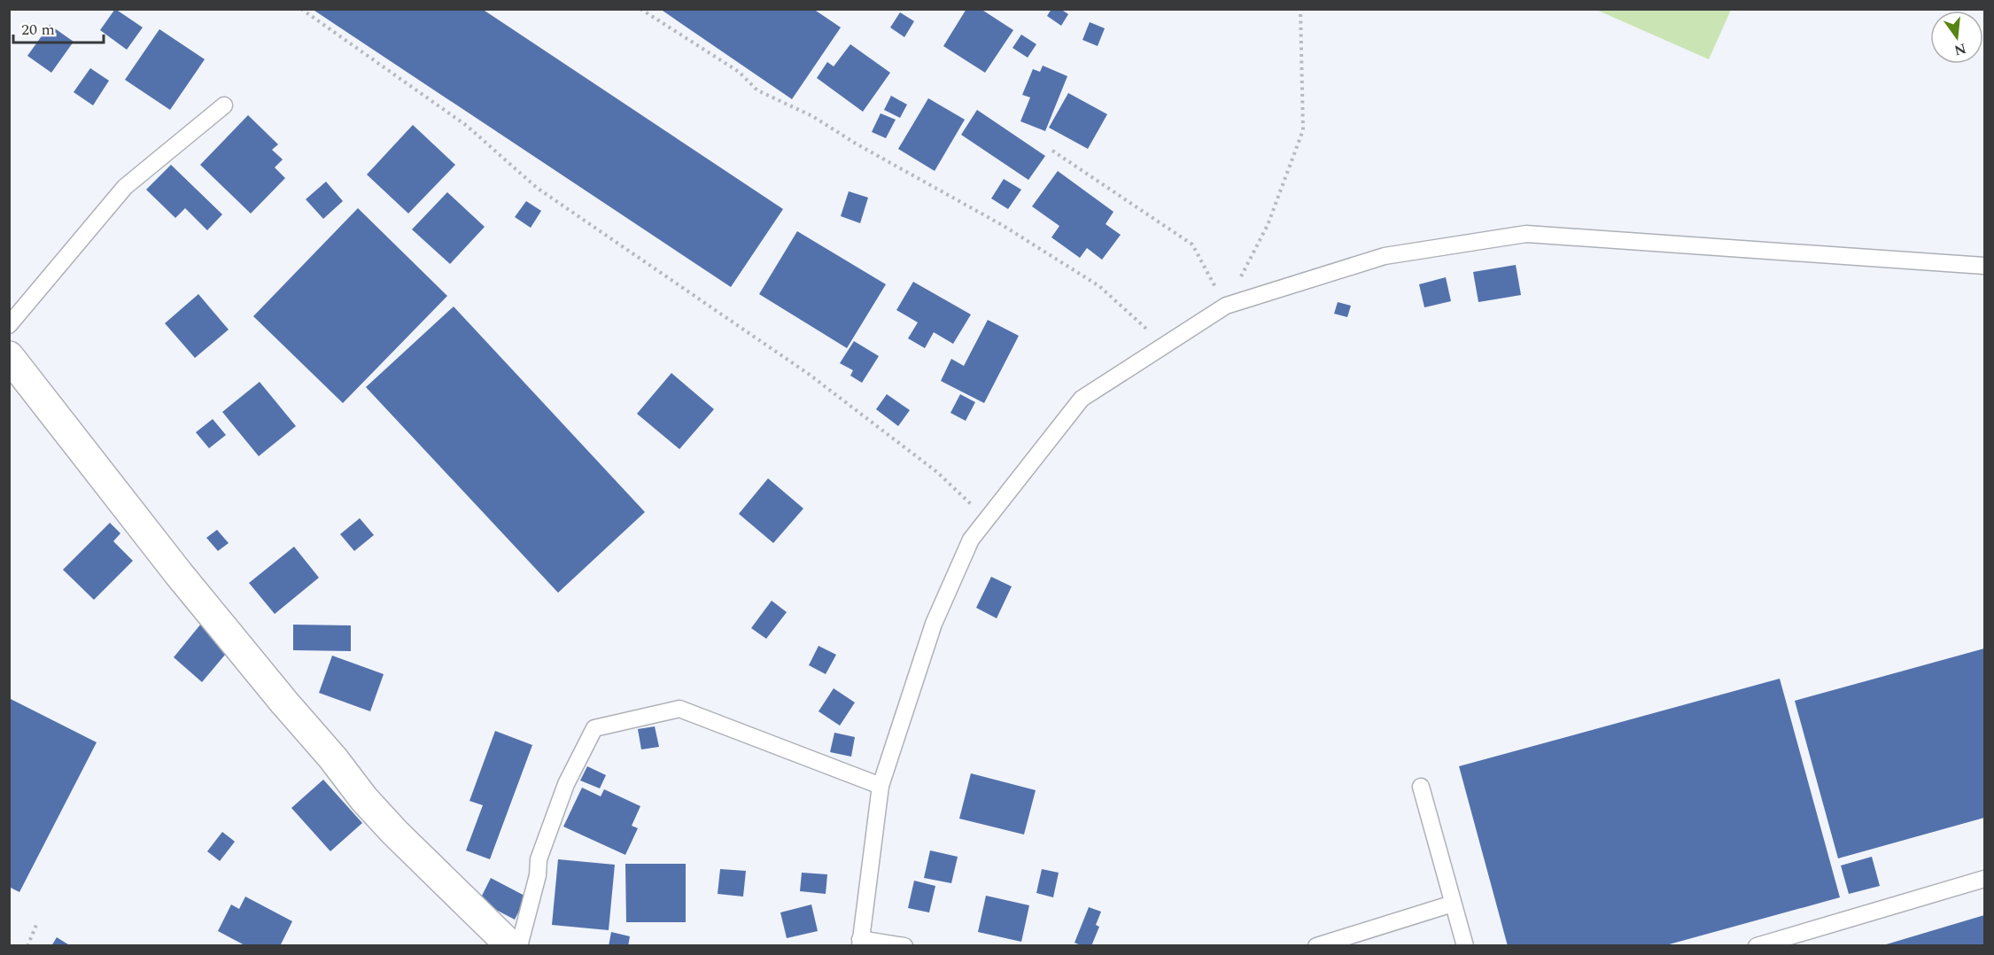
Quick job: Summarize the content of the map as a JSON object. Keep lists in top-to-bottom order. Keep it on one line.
{"scale_bar":"20 m","north":"bottom"}
